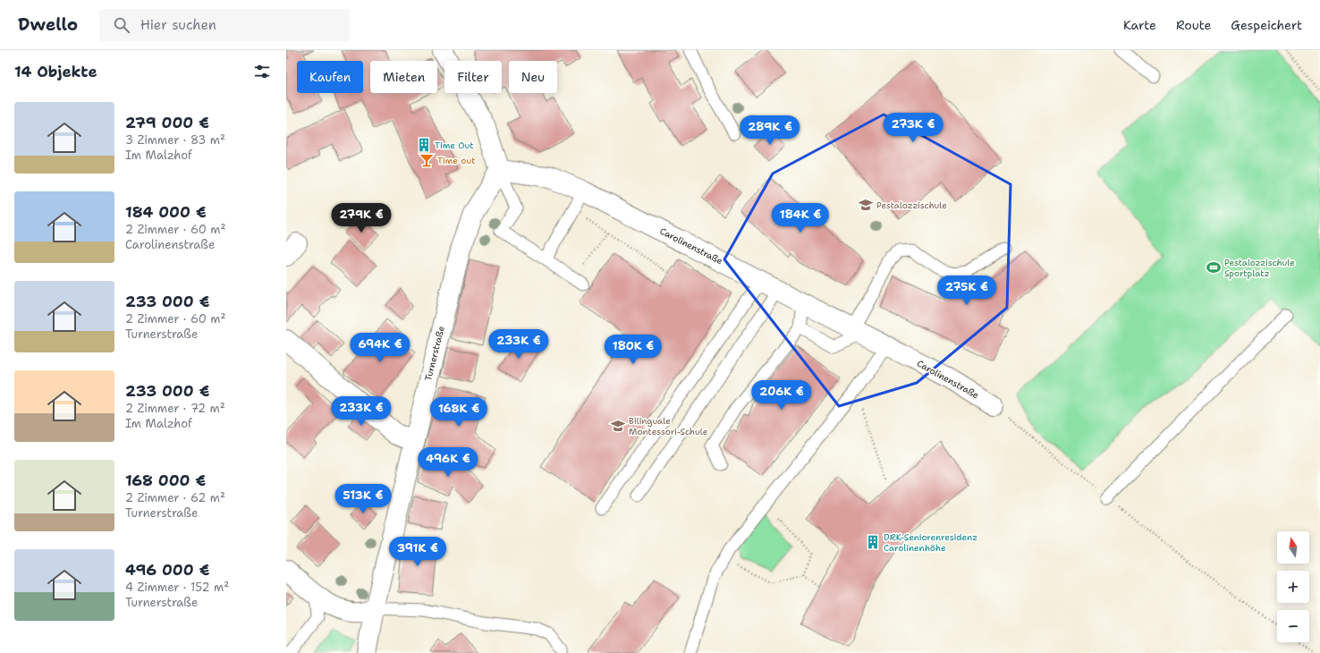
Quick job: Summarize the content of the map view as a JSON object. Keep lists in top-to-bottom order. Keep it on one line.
{"streets":{"street":["Carolinenstraße","Turnerstraße"]},"crossings":[["Carolinenstraße","Turnerstraße"]],"places":{"building":["Time Out","DRK-Seniorenresidenz Carolinenhöhe"],"bar":["Time out"],"school or university":["Pestalozzischule","Bilinguale Montessori-Schule"],"sports":["Pestalozzischule Sportplatz"]},"north":"top","page":{"header":"Dwello","search":"Hier suchen","nav":["Karte","Route","Gespeichert"],"heading":"14 Objekte","chip":["Kaufen","Mieten","Filter","Neu"],"list":[{"name":"279 000 €","note":"3 Zimmer · 83 m² · Im Malzhof"},{"name":"184 000 €","note":"2 Zimmer · 60 m² · Carolinenstraße"},{"name":"233 000 €","note":"2 Zimmer · 60 m² · Turnerstraße"},{"name":"233 000 €","note":"2 Zimmer · 72 m² · Im Malzhof"},{"name":"168 000 €","note":"2 Zimmer · 62 m² · Turnerstraße"},{"name":"496 000 €","note":"4 Zimmer · 152 m² · Turnerstraße"}],"price":["273K €","289K €","279K €","184K €","275K €","233K €","694K €","180K €","206K €","233K €","168K €","496K €","513K €","391K €"],"map_buttons":["+","−"]}}
